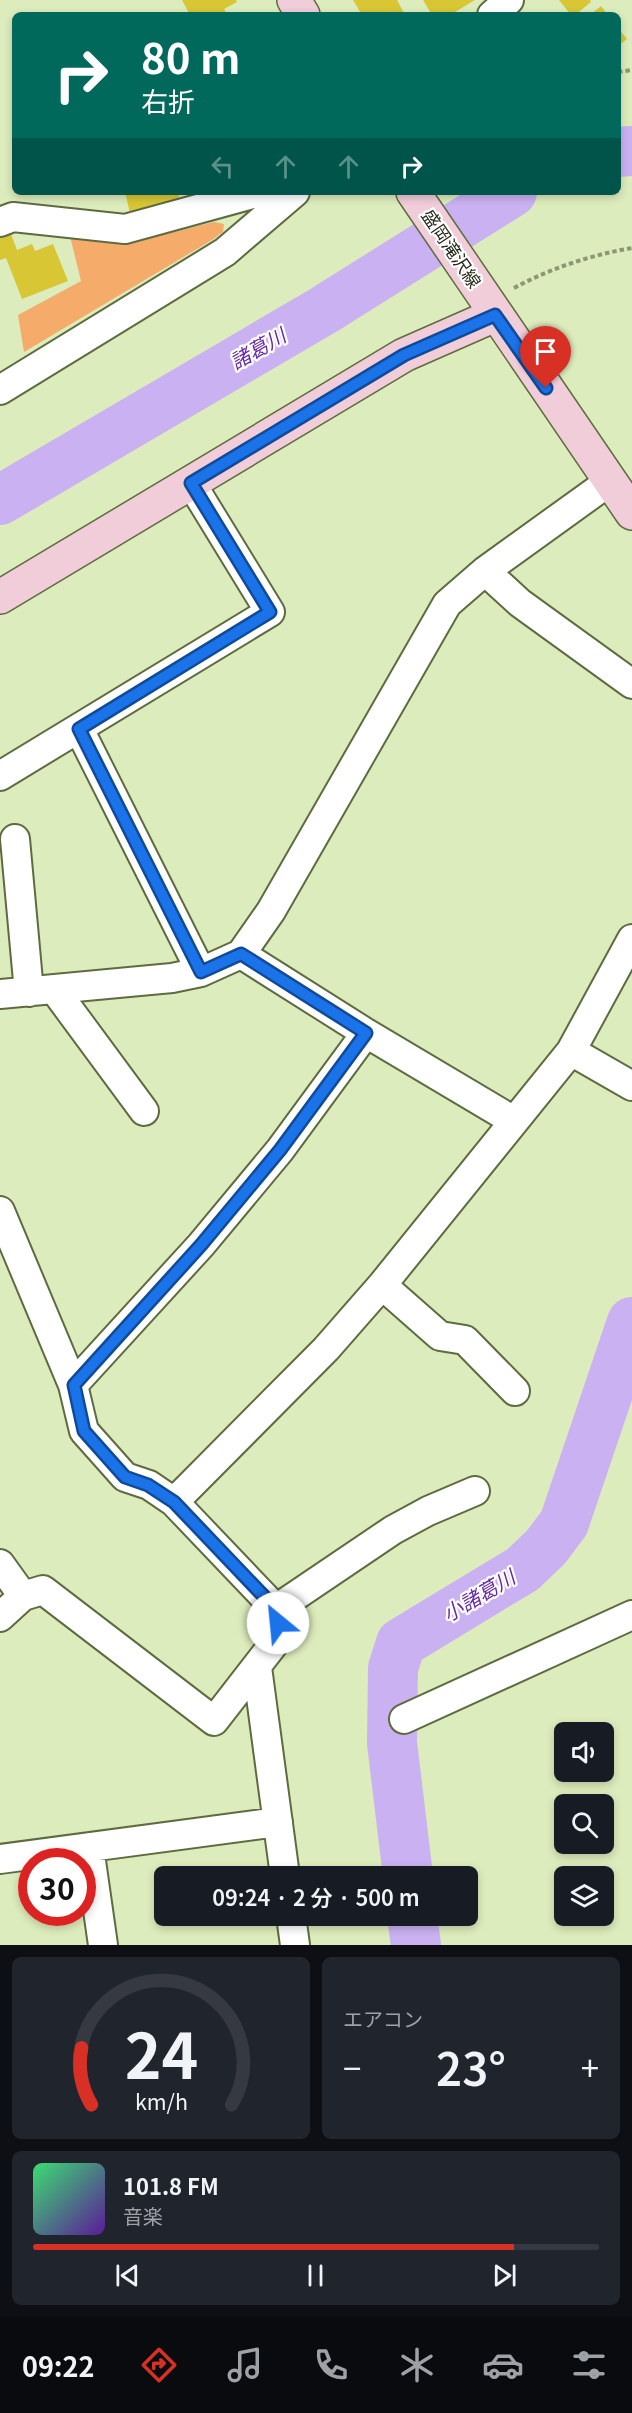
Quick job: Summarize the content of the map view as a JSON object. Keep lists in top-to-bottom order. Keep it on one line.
{"streets":{"street":["盛岡滝沢線"]},"water":["諸葛川","小諸葛川"],"page":{"turn":["80 m","右折"],"limit":"30","trip":"09:24 · 2 分 · 500 m","tile":"エアコン","heat":["−","23°","+"],"song":["101.8 FM","音楽"],"tabs":"09:22","gauge":["24","km/h"]}}
